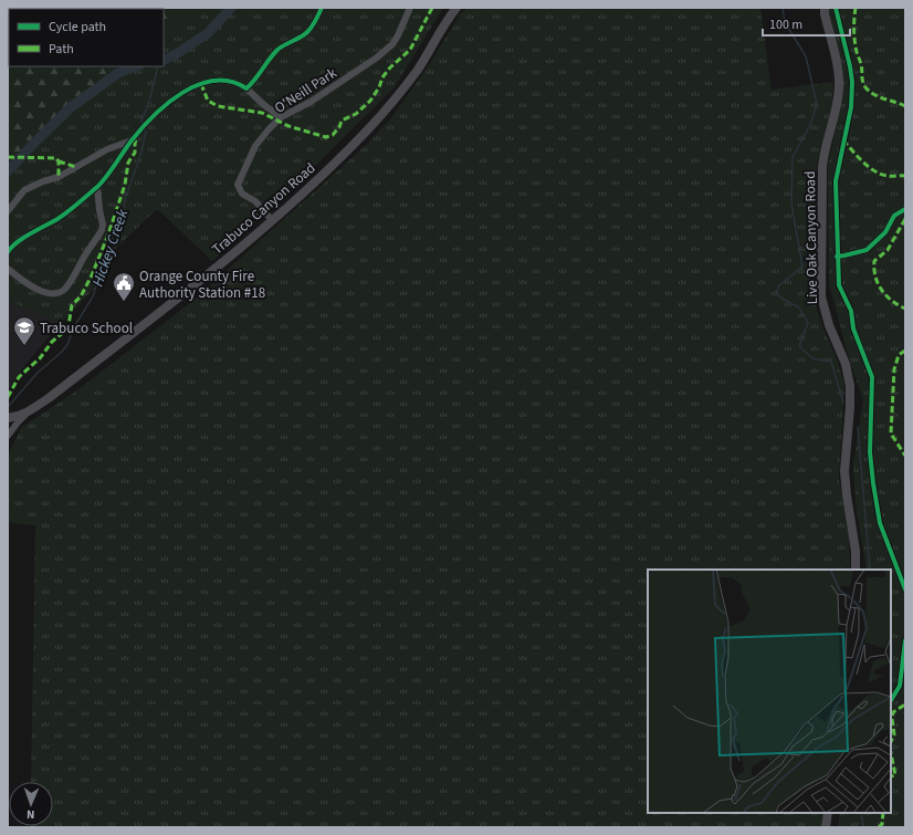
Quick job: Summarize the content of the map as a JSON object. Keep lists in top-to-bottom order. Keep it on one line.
{"streets":{"main road":["Trabuco Canyon Road","Live Oak Canyon Road"],"street":["O'Neill Park"]},"crossings":[["O'Neill Park","Trabuco Canyon Road"]],"water":["Hickey Creek"],"places":{"public building":["Orange County Fire Authority Station #18"],"school or university":["Trabuco School"]},"legend":["Cycle path","Path"],"scale_bar":"100 m","north":"bottom"}
